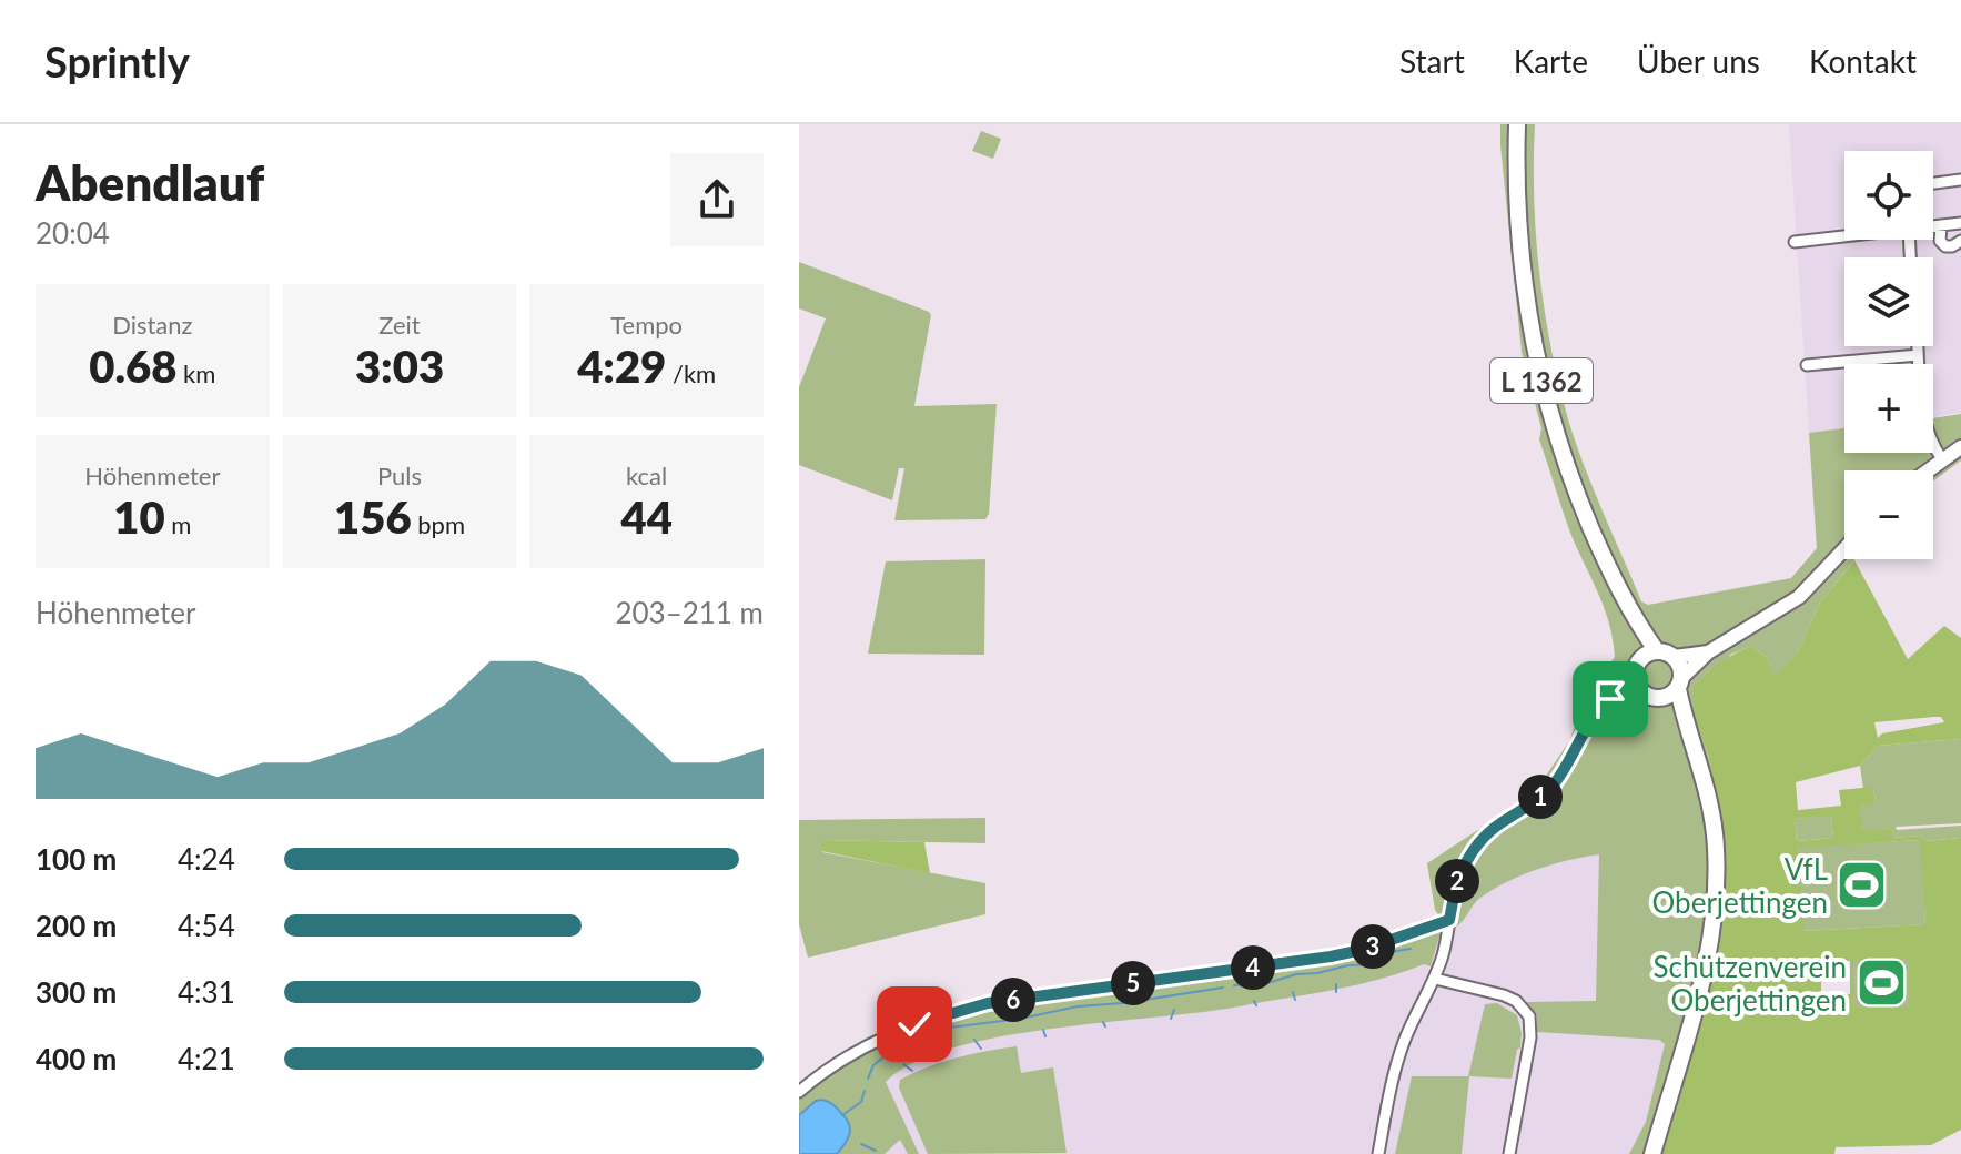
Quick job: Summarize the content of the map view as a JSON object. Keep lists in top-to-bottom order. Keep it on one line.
{"streets":{"main road":["L 1362"]},"places":{"sports":["VfL Oberjettingen","Schützenverein Oberjettingen"]},"page":{"header":"Sprintly","nav":["Start","Karte","Über uns","Kontakt"],"heading":["Abendlauf","20:04"],"map_buttons":["+","−"],"stats":[["Distanz","0.68 km"],["Zeit","3:03"],["Tempo","4:29 /km"],["Höhenmeter","10 m"],["Puls","156 bpm"],["kcal","44"]],"chart":["Höhenmeter","203–211 m"],"pins":["1","2","3","4","5","6"],"list":[{"name":"100 m","note":"4:24"},{"name":"200 m","note":"4:54"},{"name":"300 m","note":"4:31"},{"name":"400 m","note":"4:21"}]}}
